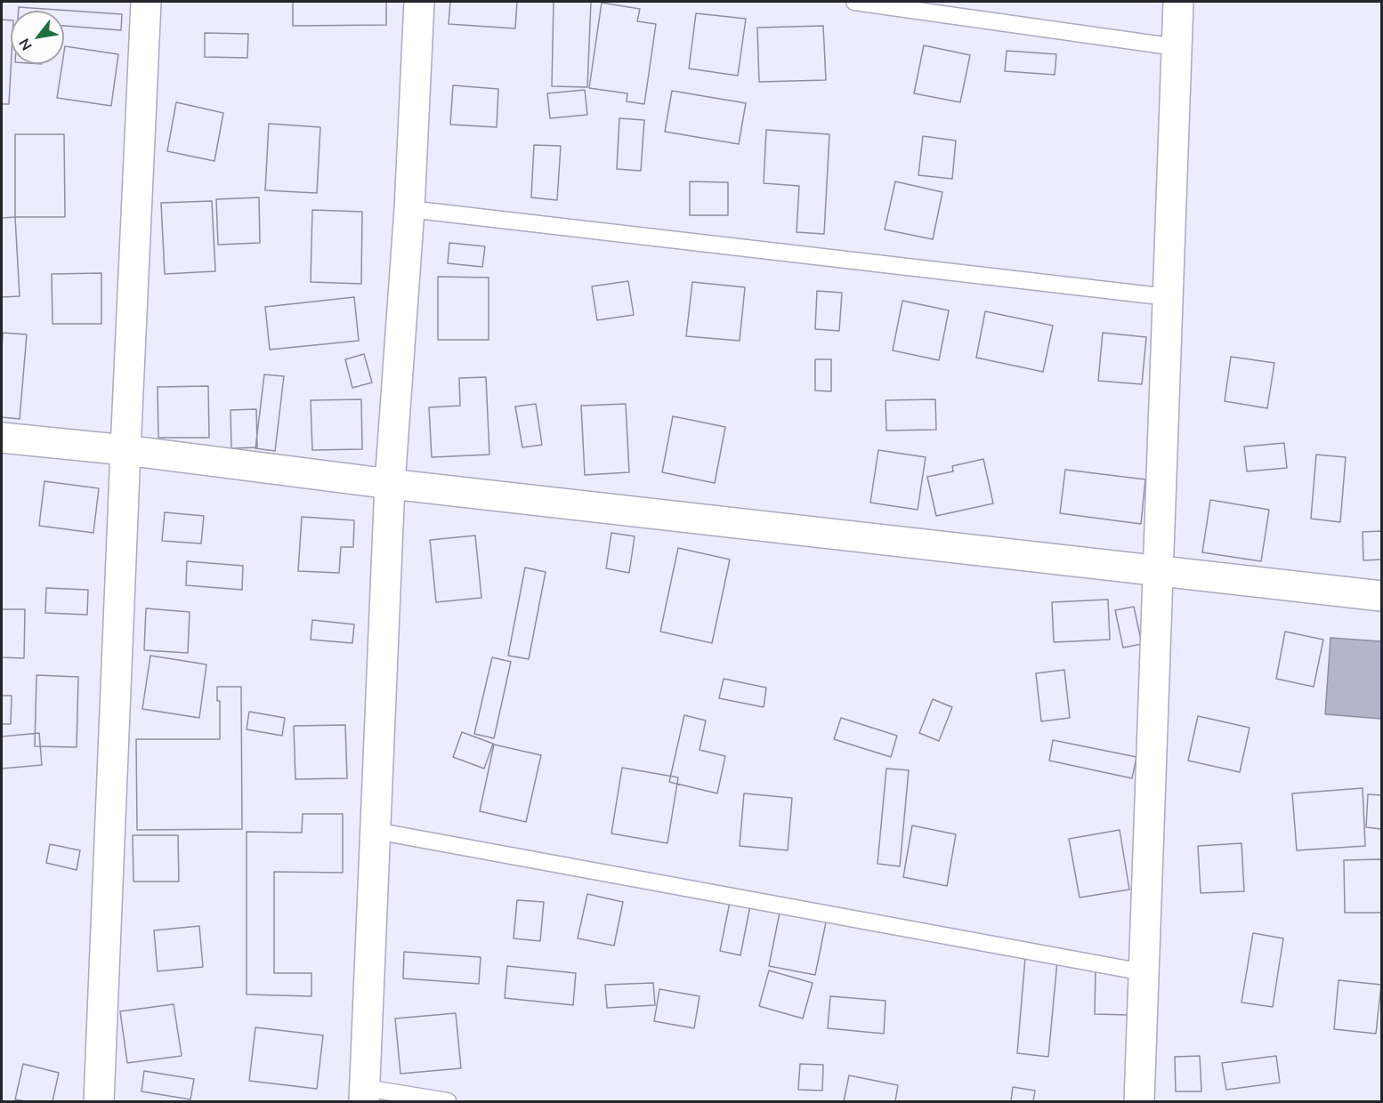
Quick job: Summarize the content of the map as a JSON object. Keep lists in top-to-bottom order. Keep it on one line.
{"north":"bottom left"}
